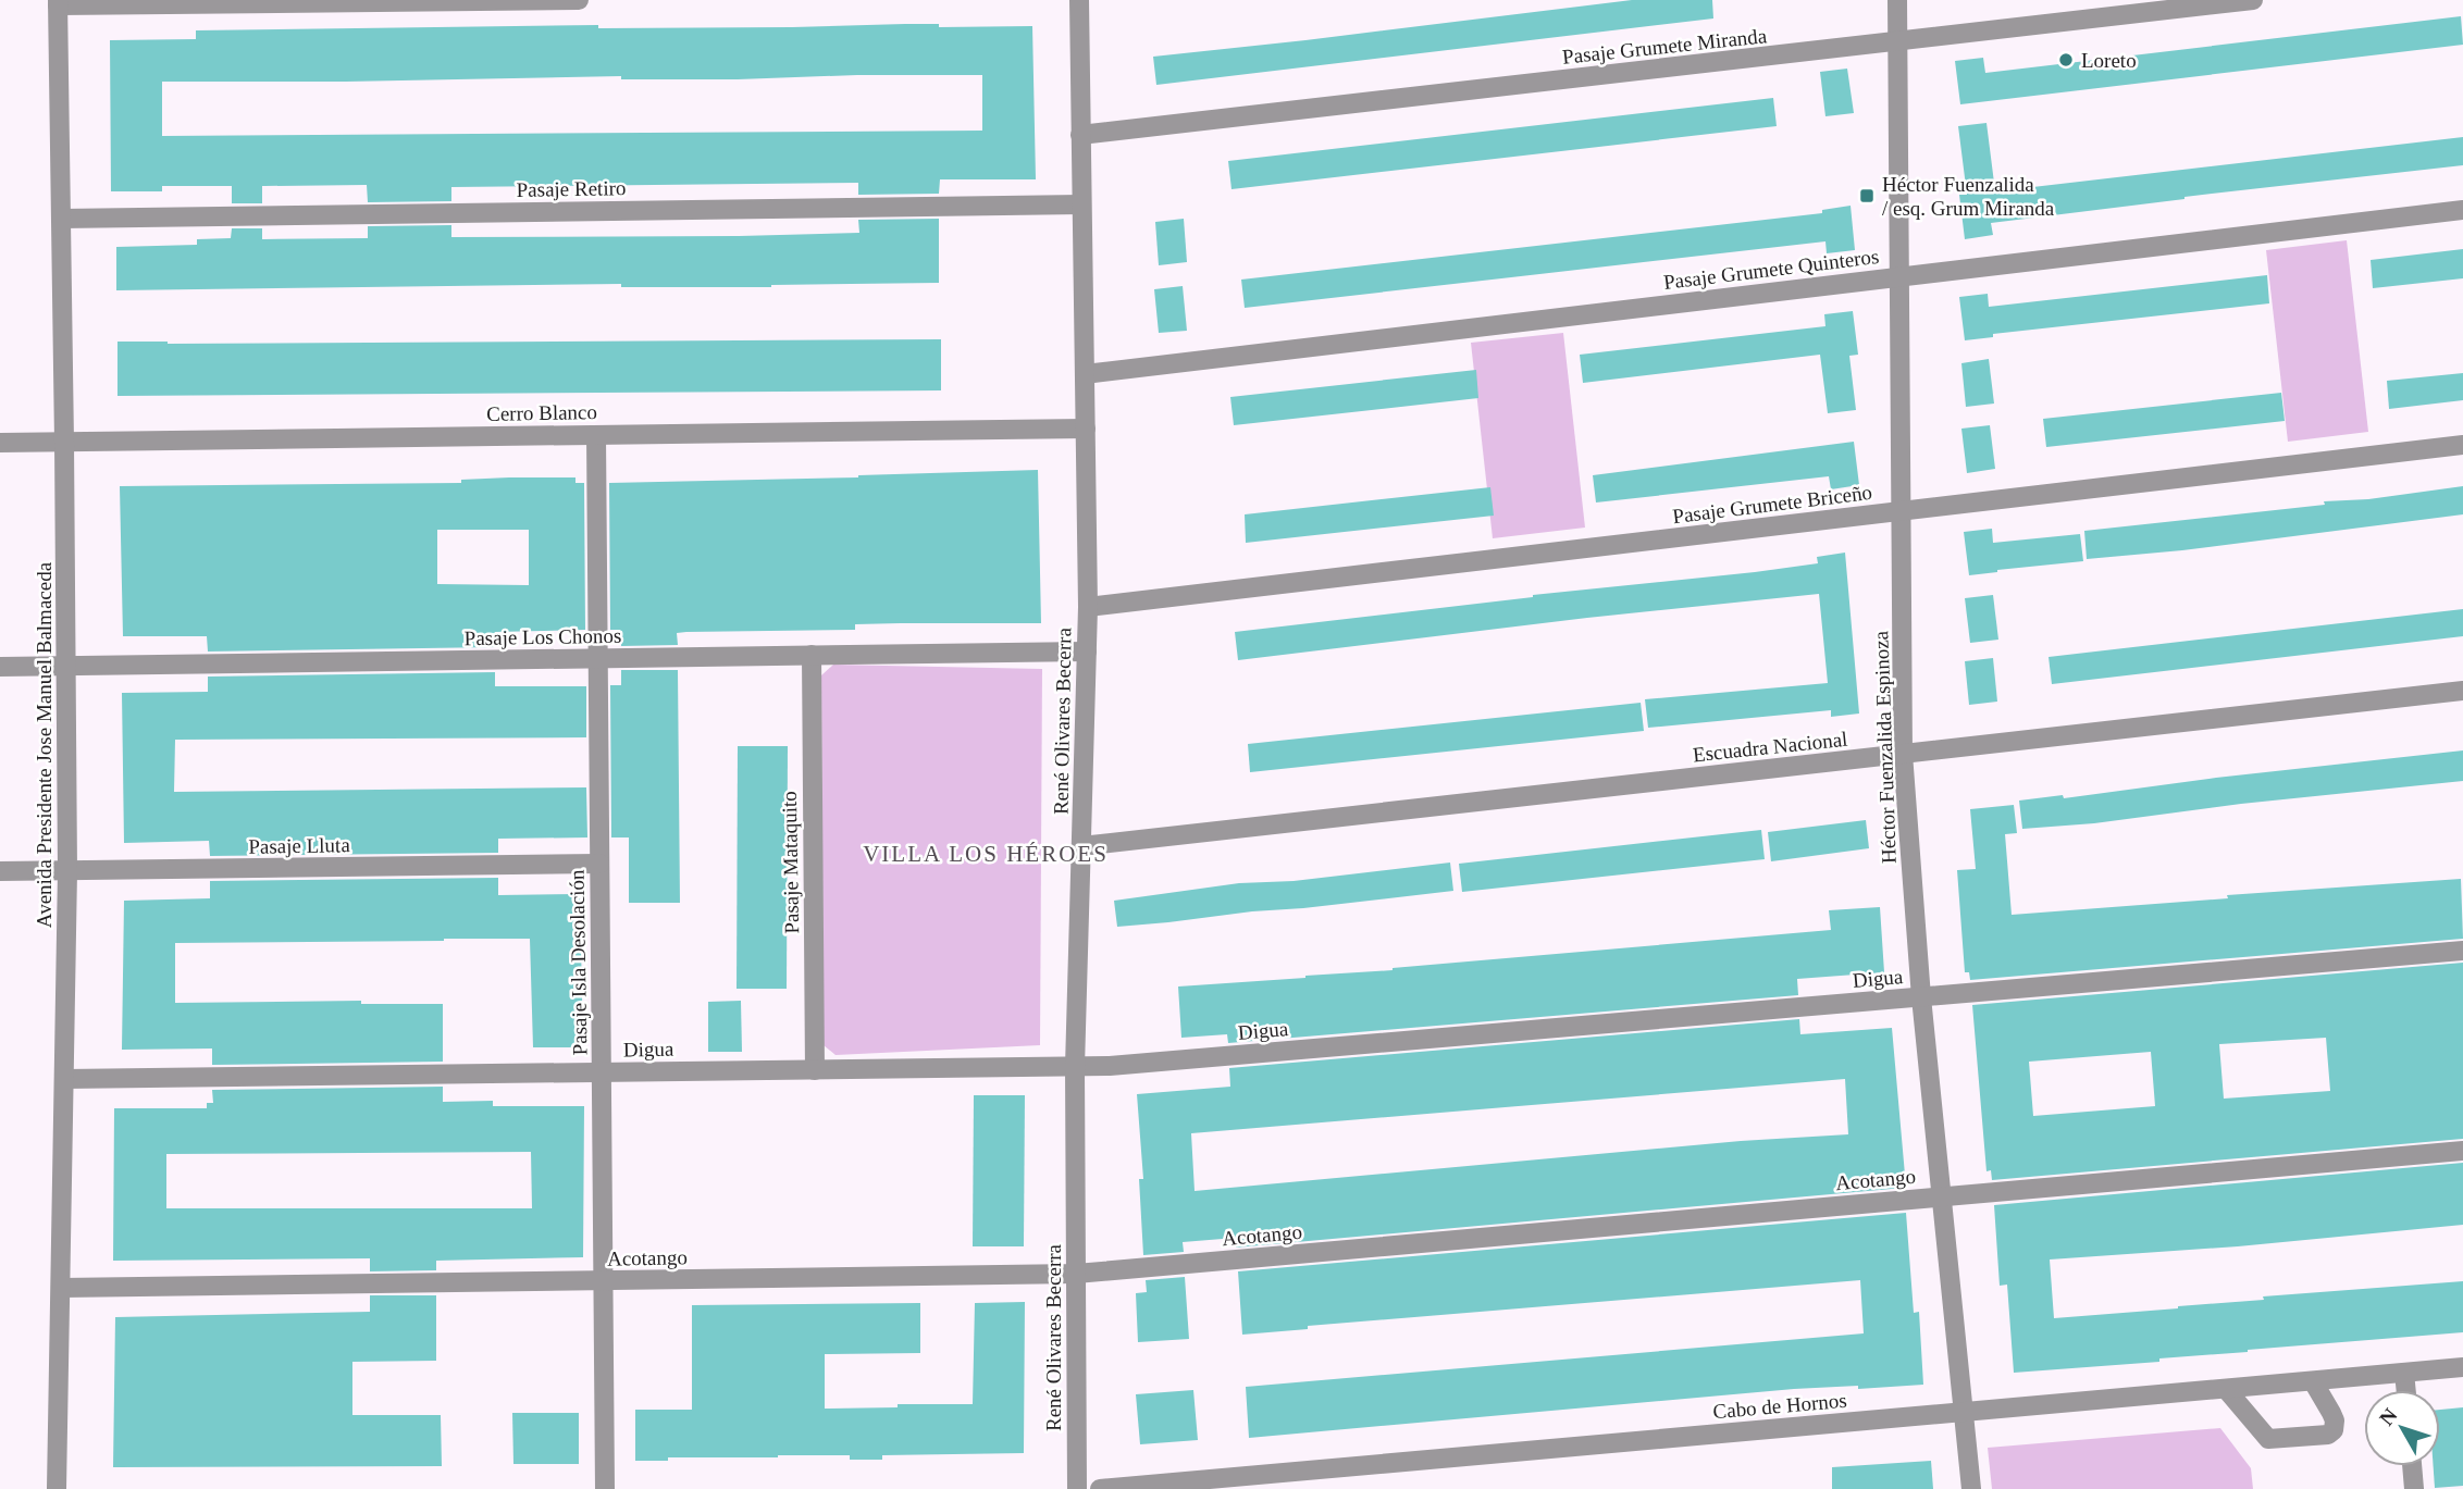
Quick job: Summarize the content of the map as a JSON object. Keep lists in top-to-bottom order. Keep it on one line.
{"streets":{"street":["Pasaje Grumete Miranda","Pasaje Retiro","Pasaje Grumete Quinteros","Cerro Blanco","Pasaje Grumete Briceño","Pasaje Los Chonos","René Olivares Becerra","Avenida Presidente Jose Manuel Balmaceda","Escuadra Nacional","Héctor Fuenzalida Espinoza","Pasaje Lluta","Pasaje Mataquito","Pasaje Isla Desolación","Digua","Acotango","Cabo de Hornos"]},"crossings":[["Pasaje Grumete Miranda","René Olivares Becerra"],["Pasaje Grumete Miranda","Héctor Fuenzalida Espinoza"],["Pasaje Retiro","René Olivares Becerra"],["Pasaje Retiro","Avenida Presidente Jose Manuel Balmaceda"],["Pasaje Grumete Quinteros","René Olivares Becerra"],["Pasaje Grumete Quinteros","Héctor Fuenzalida Espinoza"],["Cerro Blanco","René Olivares Becerra"],["Cerro Blanco","Avenida Presidente Jose Manuel Balmaceda"],["Cerro Blanco","Pasaje Isla Desolación"],["Pasaje Grumete Briceño","René Olivares Becerra"],["Pasaje Grumete Briceño","Héctor Fuenzalida Espinoza"],["Pasaje Los Chonos","René Olivares Becerra"],["Pasaje Los Chonos","Avenida Presidente Jose Manuel Balmaceda"],["Pasaje Los Chonos","Pasaje Mataquito"],["Pasaje Los Chonos","Pasaje Isla Desolación"],["René Olivares Becerra","Escuadra Nacional"],["René Olivares Becerra","Digua"],["René Olivares Becerra","Acotango"],["Avenida Presidente Jose Manuel Balmaceda","Pasaje Lluta"],["Avenida Presidente Jose Manuel Balmaceda","Digua"],["Avenida Presidente Jose Manuel Balmaceda","Acotango"],["Escuadra Nacional","Héctor Fuenzalida Espinoza"],["Héctor Fuenzalida Espinoza","Digua"],["Héctor Fuenzalida Espinoza","Acotango"],["Héctor Fuenzalida Espinoza","Cabo de Hornos"],["Pasaje Lluta","Pasaje Isla Desolación"],["Pasaje Mataquito","Digua"],["Pasaje Isla Desolación","Digua"],["Pasaje Isla Desolación","Acotango"]],"districts":["VILLA LOS HÉROES"],"places":{"other":["Loreto"],"transit":["Héctor Fuenzalida / esq. Grum Miranda"]},"north":"top left"}
